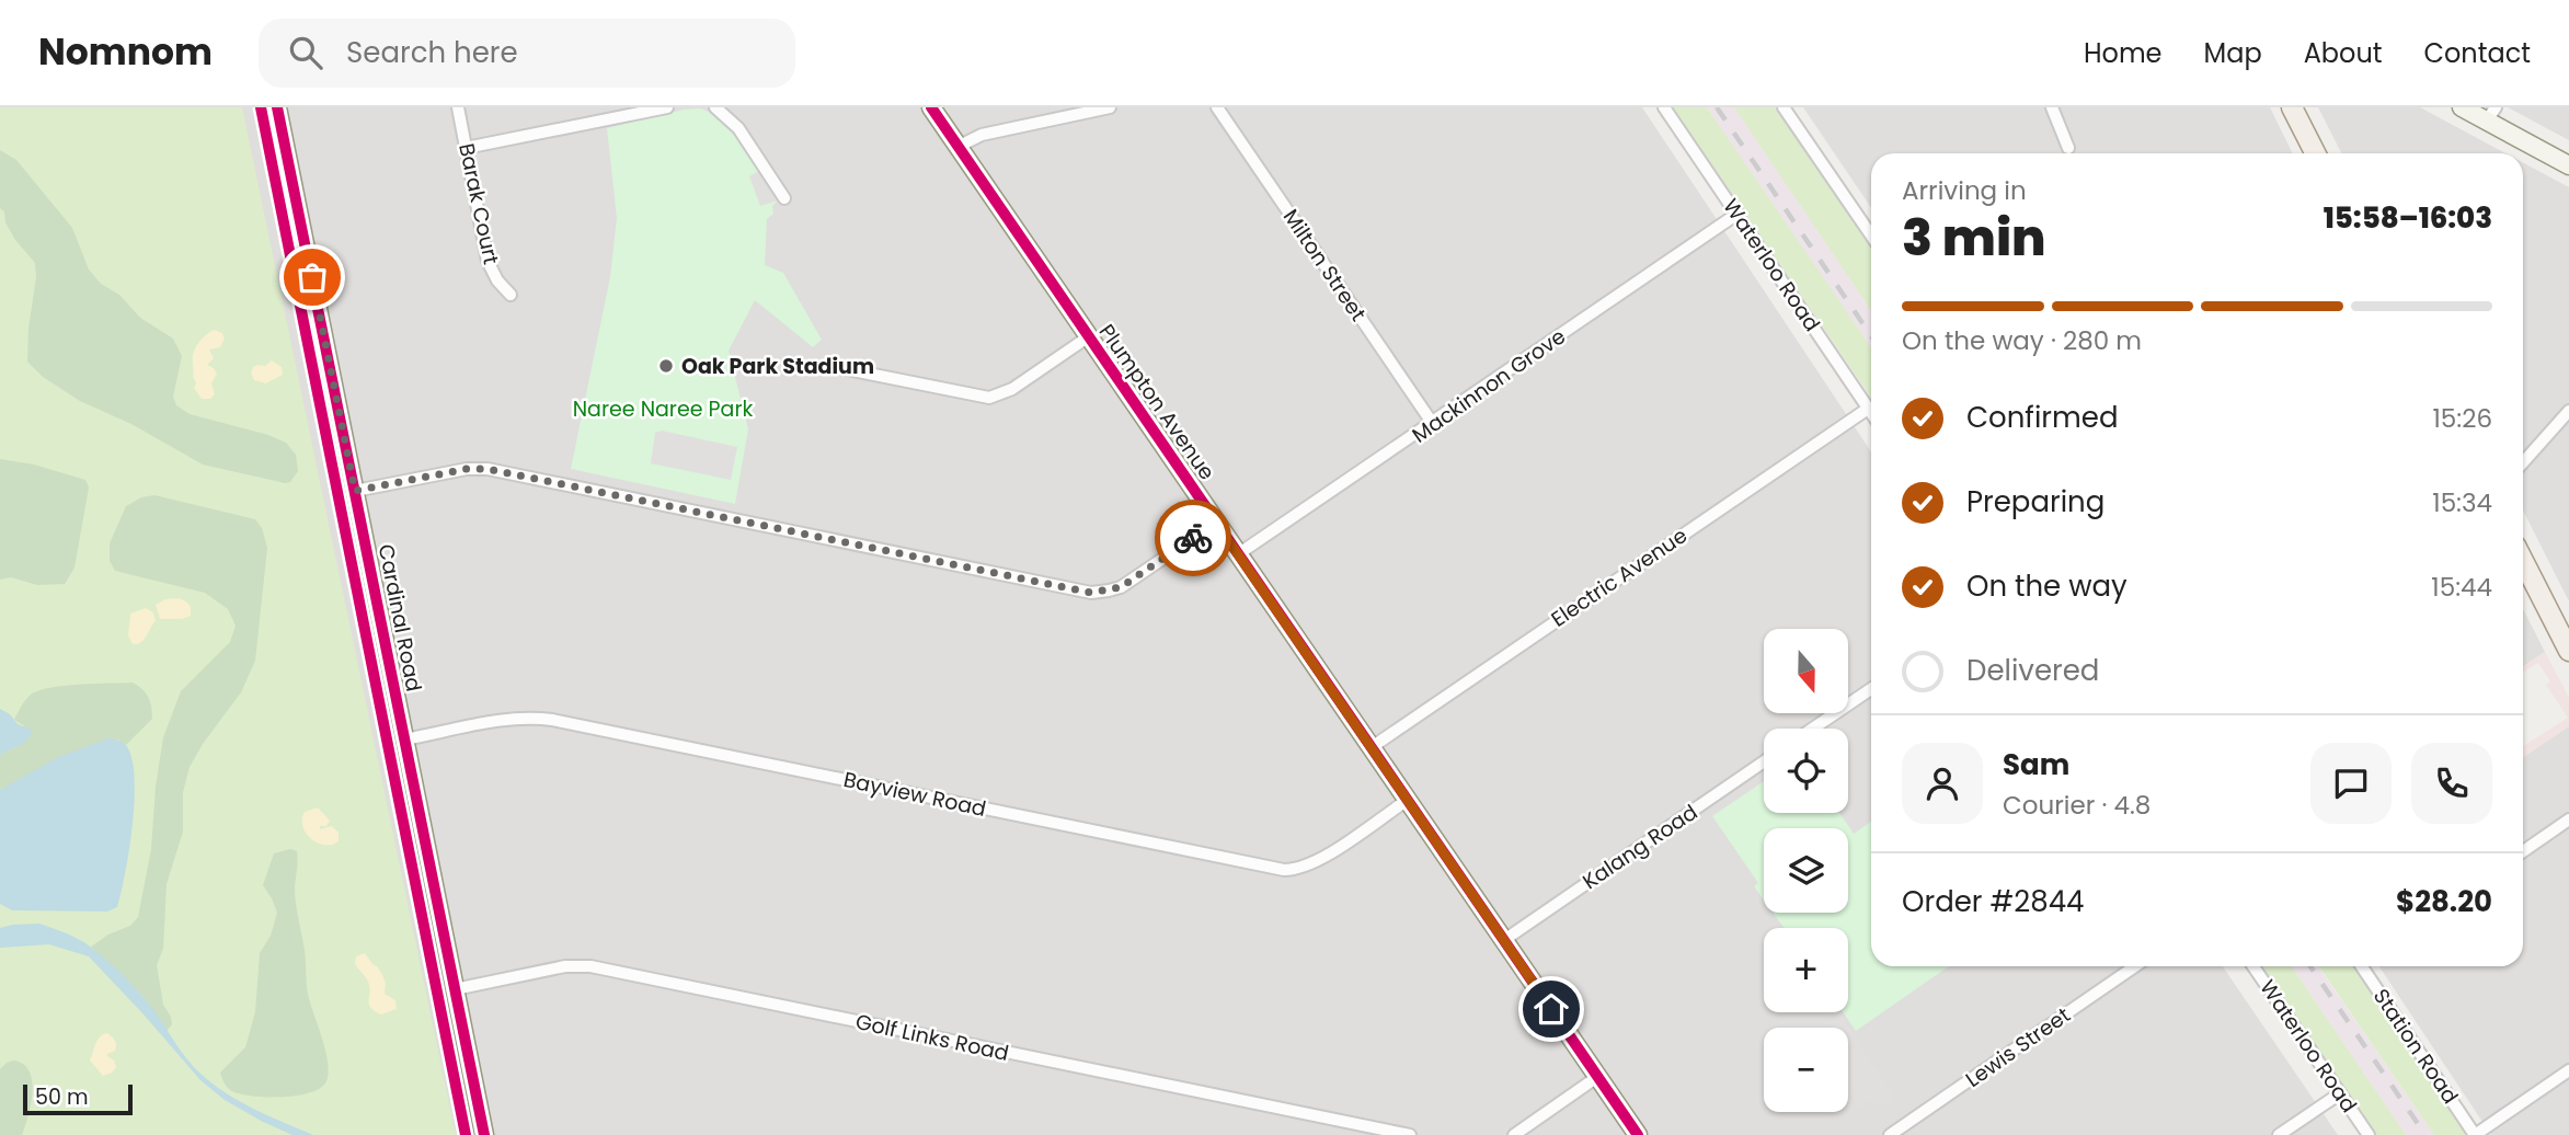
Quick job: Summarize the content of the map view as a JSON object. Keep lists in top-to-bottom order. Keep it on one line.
{"streets":{"main road":["Plumpton Avenue","Cardinal Road"],"street":["Barak Court","Milton Street","Waterloo Road","Mackinnon Grove","Electric Avenue","Bayview Road","Kalang Road","Golf Links Road","Station Road","Lewis Street"]},"crossings":[["Milton Street","Mackinnon Grove"],["Waterloo Road","Mackinnon Grove"],["Waterloo Road","Electric Avenue"],["Mackinnon Grove","Plumpton Avenue"],["Plumpton Avenue","Electric Avenue"],["Plumpton Avenue","Bayview Road"],["Plumpton Avenue","Kalang Road"],["Cardinal Road","Bayview Road"],["Cardinal Road","Golf Links Road"]],"parks":["Naree Naree Park"],"places":["Oak Park Stadium"],"scale_bar":"50 m","north":"bottom","page":{"header":"Nomnom","search":"Search here","nav":["Home","Map","About","Contact"],"heading":["3 min","Arriving in","15:58–16:03"],"panel":["Sam","Courier · 4.8","Order #2844","$28.20"],"bar":"On the way · 280 m","list":[["Confirmed","15:26"],["Preparing","15:34"],["On the way","15:44"],"Delivered"],"map_buttons":["+","−"],"scale":"50 m"}}
